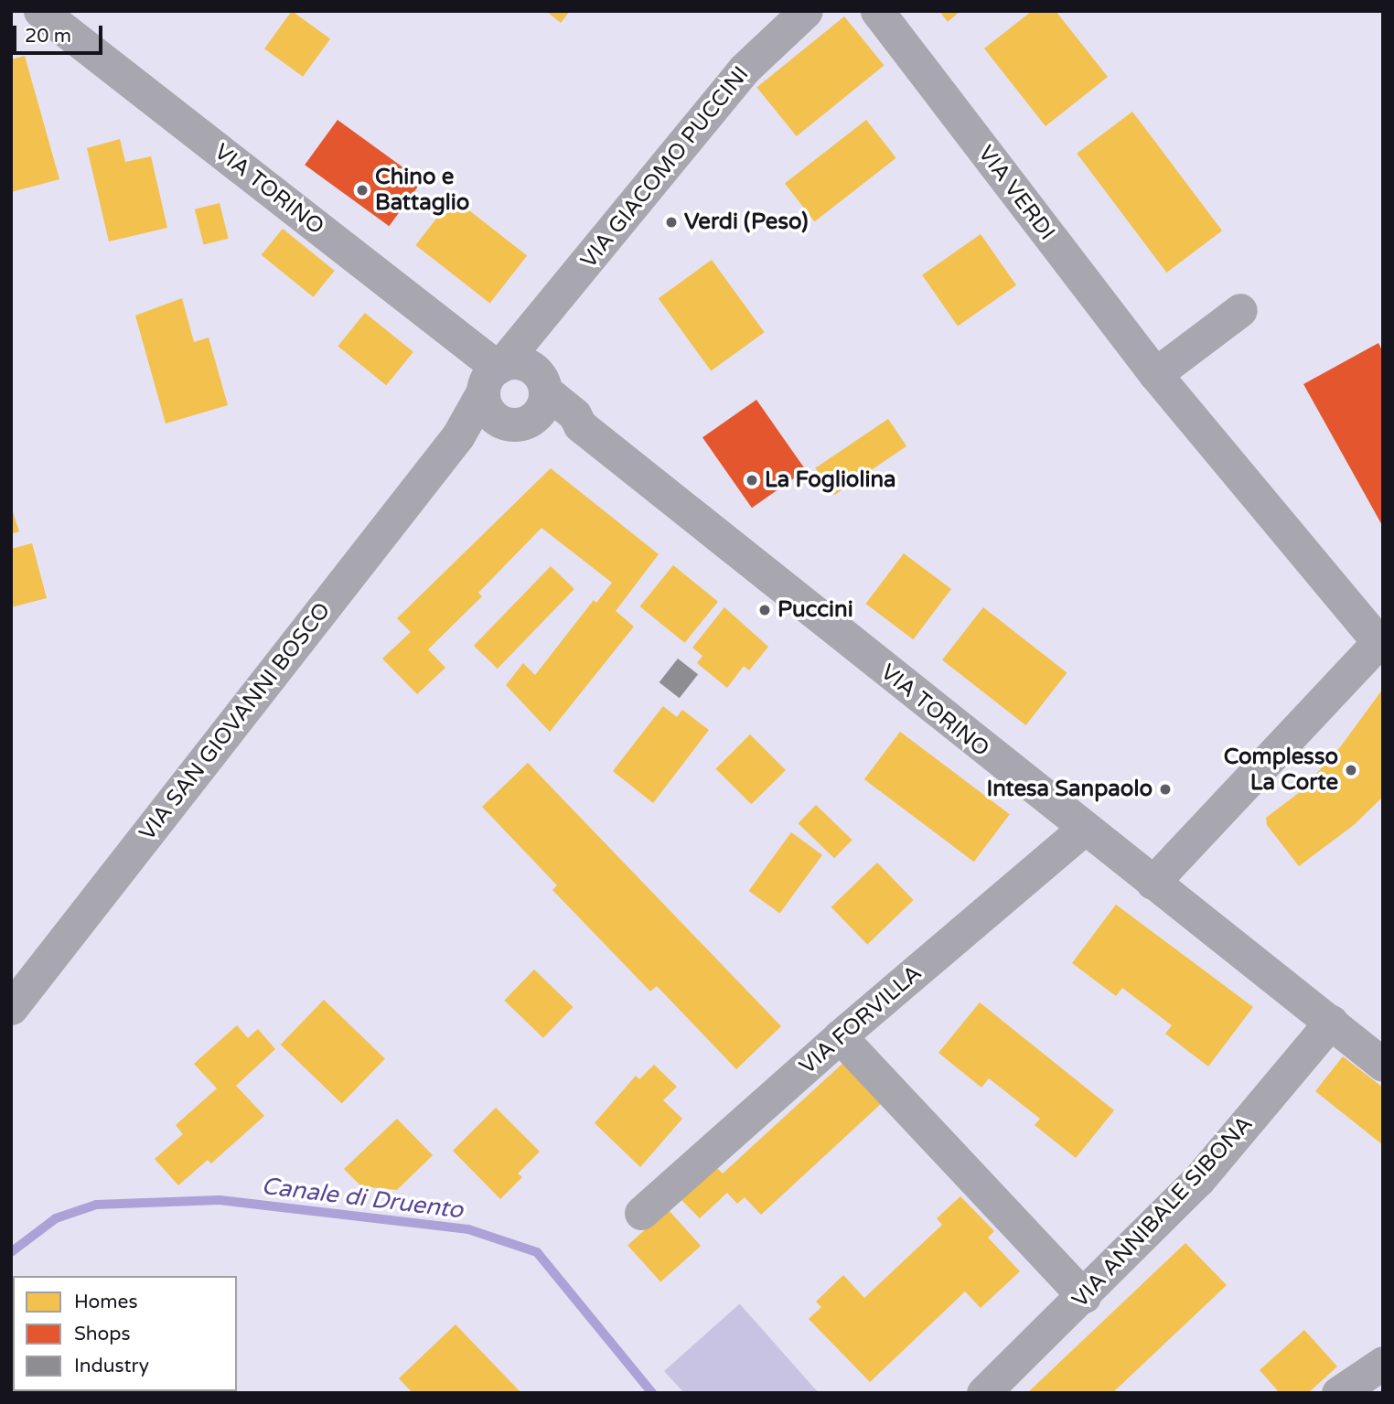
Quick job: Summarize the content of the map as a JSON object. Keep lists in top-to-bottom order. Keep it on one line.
{"streets":{"street":["VIA GIACOMO PUCCINI","VIA TORINO","VIA VERDI","VIA SAN GIOVANNI BOSCO","VIA FORVILLA","VIA ANNIBALE SIBONA"]},"crossings":[["VIA GIACOMO PUCCINI","VIA TORINO"],["VIA GIACOMO PUCCINI","VIA SAN GIOVANNI BOSCO"],["VIA TORINO","VIA SAN GIOVANNI BOSCO"],["VIA TORINO","VIA FORVILLA"],["VIA TORINO","VIA ANNIBALE SIBONA"]],"water":["Canale di Druento"],"places":["Chino e Battaglio","Verdi (Peso)","La Fogliolina","Puccini","Complesso La Corte","Intesa Sanpaolo"],"legend":["Homes","Shops","Industry"],"scale_bar":"20 m"}
